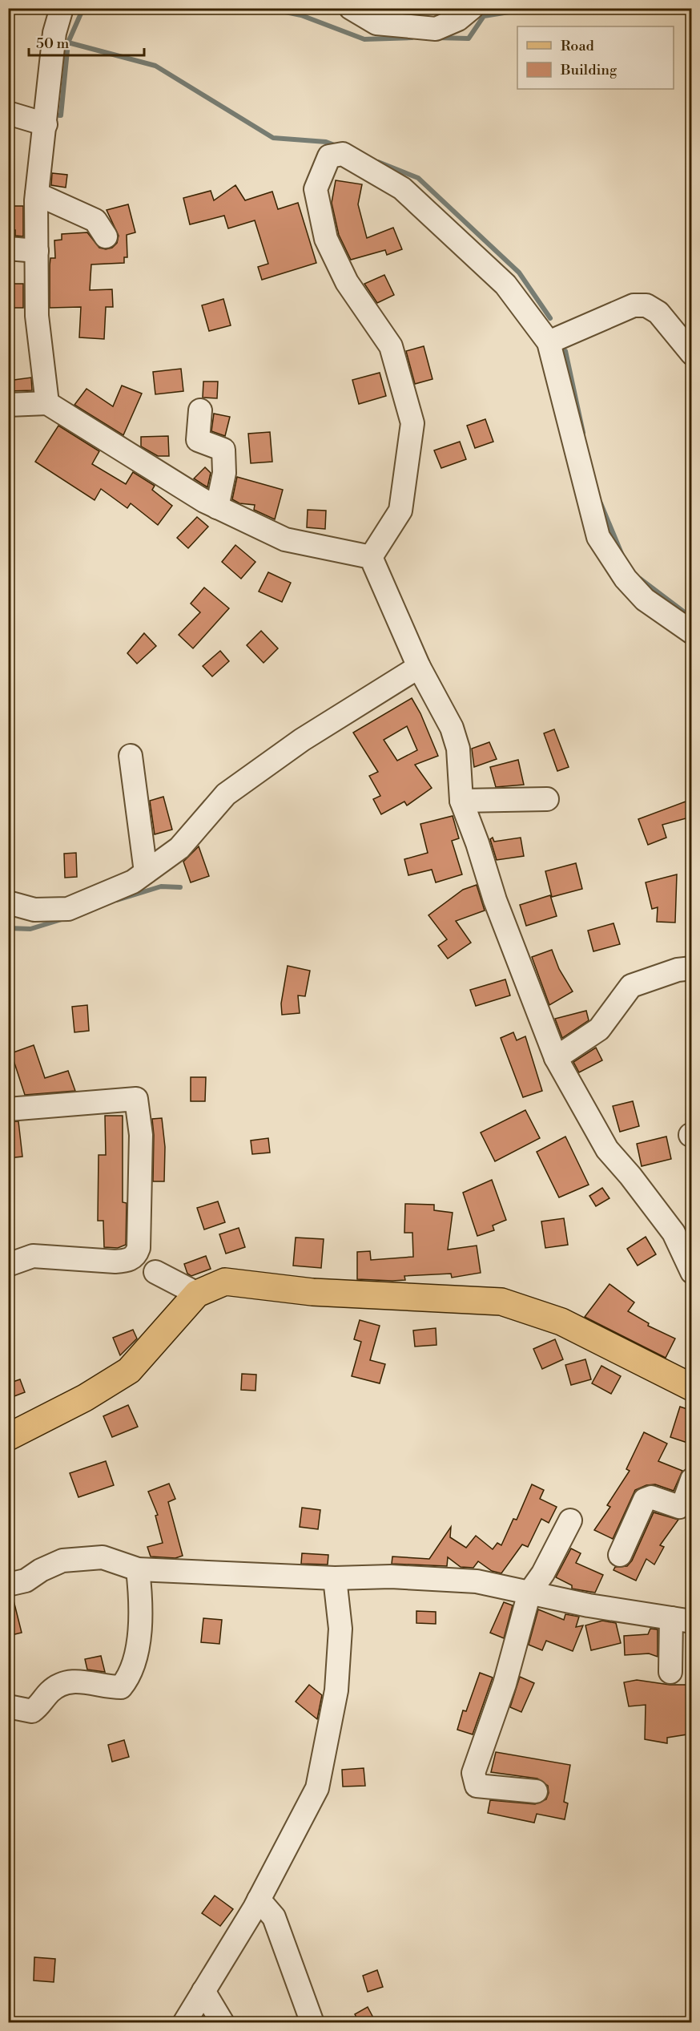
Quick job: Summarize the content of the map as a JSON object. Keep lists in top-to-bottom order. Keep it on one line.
{"legend":["Road","Building"],"scale_bar":"50 m"}
